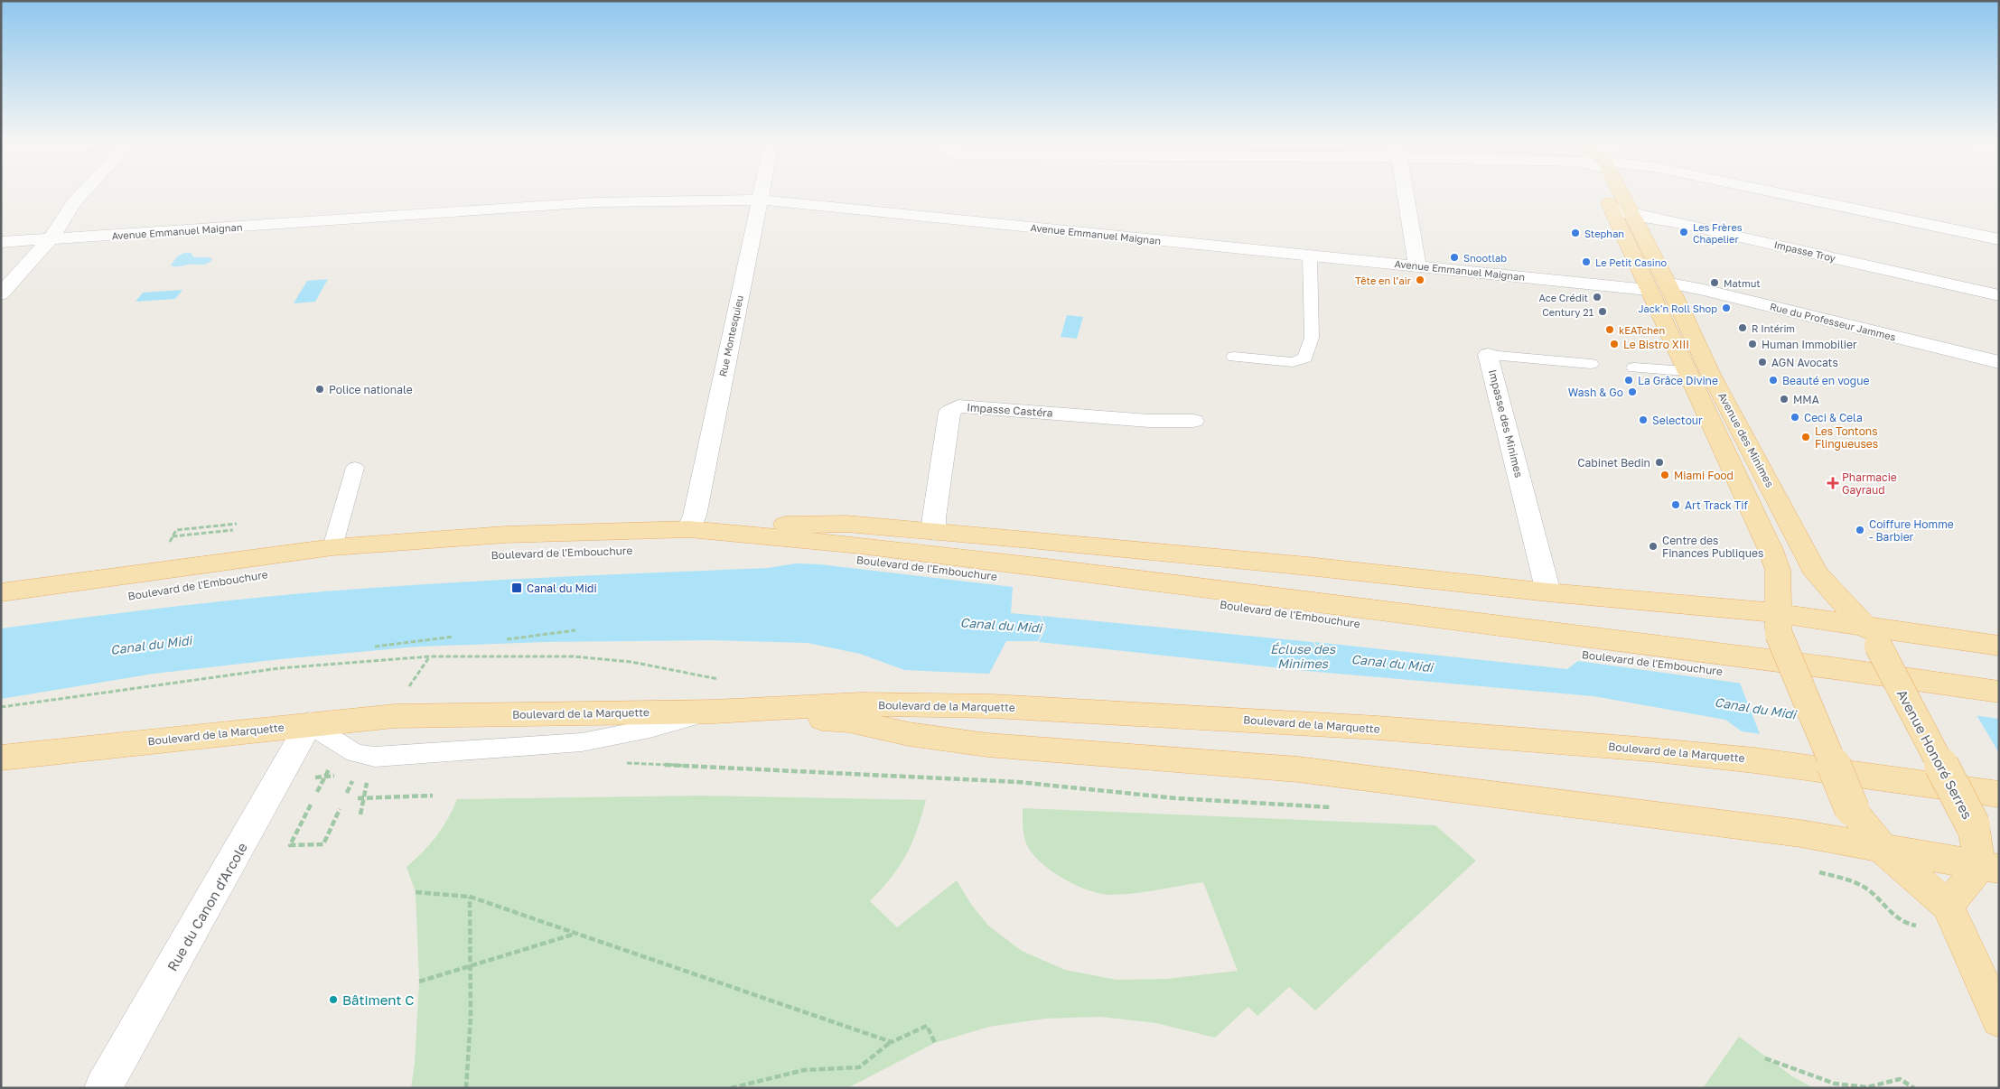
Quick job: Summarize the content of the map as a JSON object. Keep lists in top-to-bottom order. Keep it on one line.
{"streets":{"main road":["Avenue des Minimes","Boulevard de l'Embouchure","Boulevard de la Marquette","Avenue Honoré Serres"],"street":["Avenue Emmanuel Maignan","Impasse Troy","Rue du Professeur Jammes","Rue Montesquieu","Impasse Castéra","Impasse des Minimes","Rue du Canon d'Arcole"]},"crossings":[["Avenue Emmanuel Maignan","Rue du Professeur Jammes"],["Avenue Emmanuel Maignan","Rue Montesquieu"],["Avenue Emmanuel Maignan","Avenue des Minimes"],["Impasse Troy","Avenue des Minimes"],["Rue du Professeur Jammes","Avenue des Minimes"],["Rue Montesquieu","Boulevard de l'Embouchure"],["Avenue des Minimes","Avenue Honoré Serres"],["Boulevard de la Marquette","Rue du Canon d'Arcole"]],"water":["Canal du Midi","Écluse des Minimes"],"places":{"other":["Les Frères Chapelier","Stephan","Snootlab","Le Petit Casino","Tête en l’air","Matmut","Ace Crédit","Jack'n Roll Shop","Century 21","R Intérim","kEATchen","Le Bistro XIII","Human Immobilier","AGN Avocats","La Grâce Divine","Beauté en vogue","Police nationale","Wash & Go","MMA","Ceci & Cela","Selectour","Les Tontons Flingueuses","Cabinet Bedin","Miami Food","Art Track Tif","Coiffure Homme - Barbier","Centre des Finances Publiques","Bâtiment C"],"health":["Pharmacie Gayraud"],"transit":["Canal du Midi"]}}
